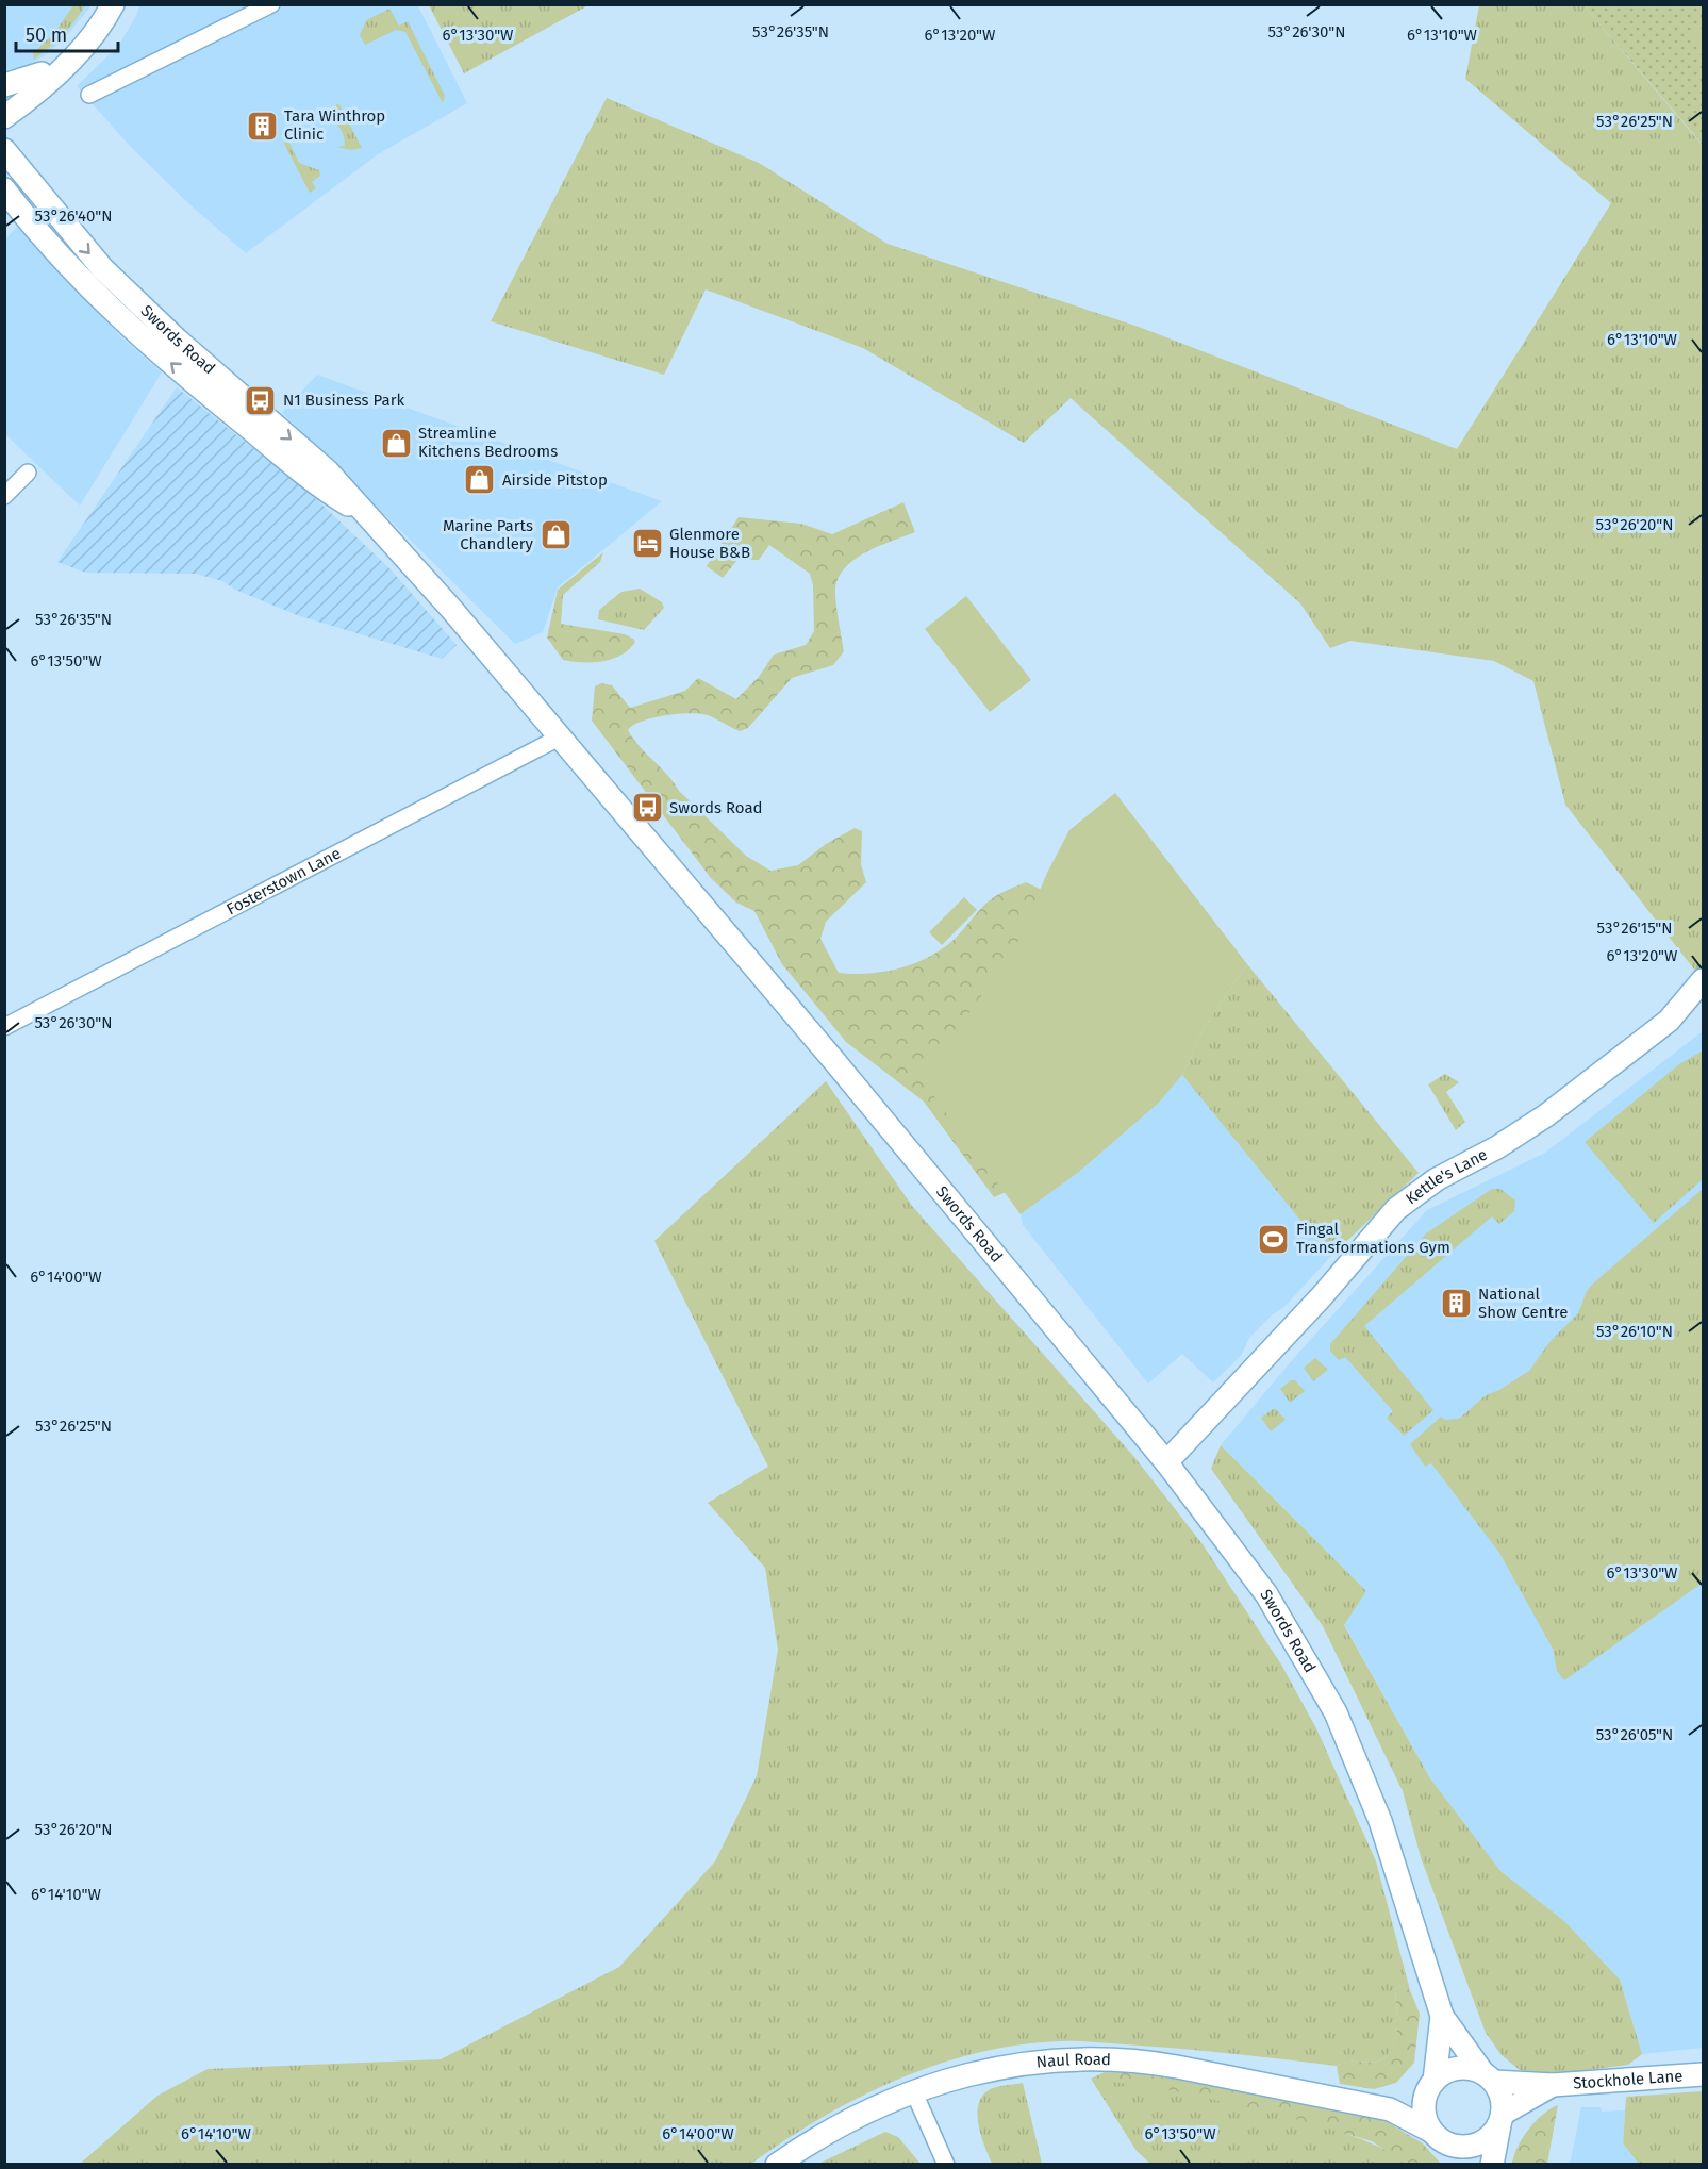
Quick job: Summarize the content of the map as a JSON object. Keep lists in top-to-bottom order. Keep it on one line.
{"streets":{"main road":["Swords Road","Kettle's Lane","Naul Road","Stockhole Lane"],"street":["Fosterstown Lane"]},"crossings":[["Swords Road","Fosterstown Lane"],["Swords Road","Kettle's Lane"],["Swords Road","Naul Road"],["Swords Road","Stockhole Lane"],["Naul Road","Stockhole Lane"]],"places":{"building":["Tara Winthrop Clinic","National Show Centre"],"bus stop":["N1 Business Park","Swords Road"],"shop":["Streamline Kitchens Bedrooms","Airside Pitstop","Marine Parts Chandlery"],"hotel":["Glenmore House B&B"],"sports":["Fingal Transformations Gym"]},"scale_bar":"50 m","coordinates":["53°26'35\"N","53°26'30\"N","6°13'30\"W","6°13'20\"W","6°13'10\"W","53°26'25\"N","53°26'40\"N","53°26'20\"N","6°13'50\"W","53°26'15\"N","6°14'00\"W","53°26'10\"N","53°26'05\"N","6°14'10\"W"]}
